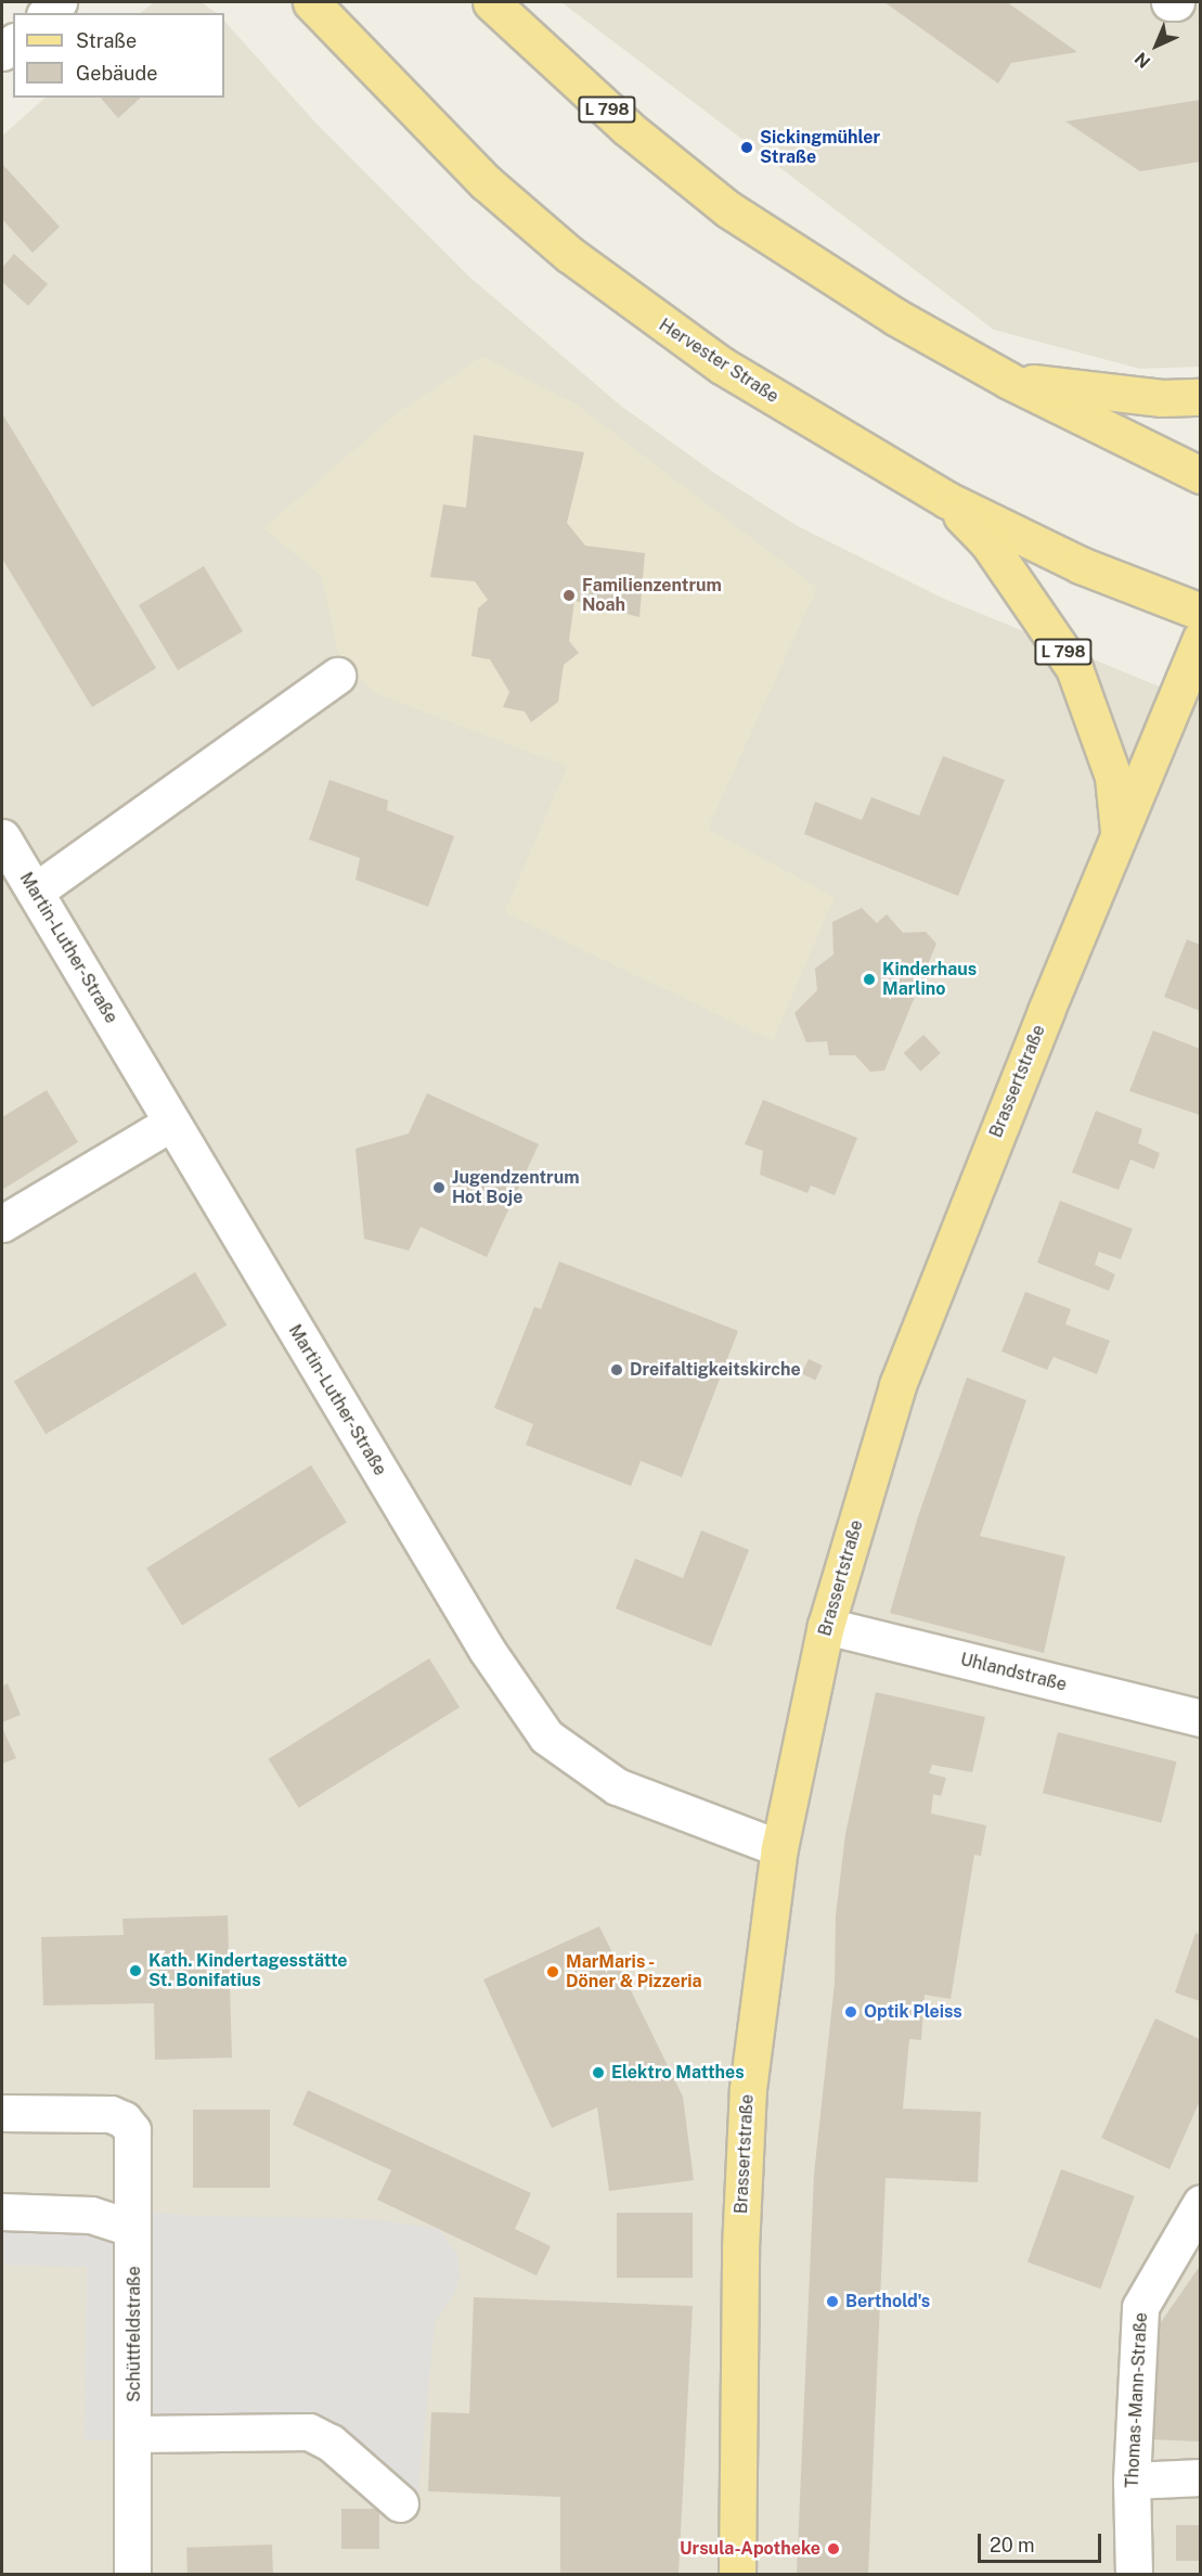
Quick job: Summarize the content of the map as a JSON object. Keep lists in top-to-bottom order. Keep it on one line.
{"streets":{"main road":["L 798","Hervester Straße","Brassertstraße"],"street":["Martin-Luther-Straße","Uhlandstraße","Schüttfeldstraße","Thomas-Mann-Straße"]},"crossings":[["L 798","Hervester Straße"],["L 798","Brassertstraße"],["Martin-Luther-Straße","Brassertstraße"],["Brassertstraße","Uhlandstraße"]],"places":["Sickingmühler Straße","Familienzentrum Noah","Kinderhaus Marlino","Jugendzentrum Hot Boje","Dreifaltigkeitskirche","Kath. Kindertagesstätte St. Bonifatius","MarMaris - Döner & Pizzeria","Optik Pleiss","Elektro Matthes","Berthold's","Ursula-Apotheke"],"legend":["Straße","Gebäude"],"scale_bar":"20 m","north":"bottom left"}
